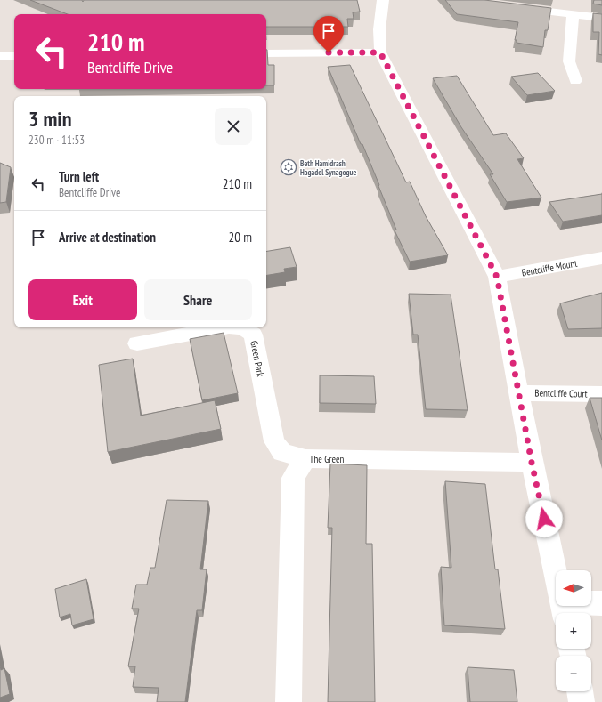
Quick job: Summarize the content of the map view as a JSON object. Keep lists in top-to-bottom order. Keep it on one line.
{"streets":{"street":["Bentcliffe Mount","Green Park","Bentcliffe Court","The Green"]},"crossings":[["Green Park","The Green"]],"places":{"synagogue":["Beth Hamidrash Hagadol Synagogue"]},"north":"left","page":{"turn":["210 m","Bentcliffe Drive"],"heading":["3 min","230 m · 11:53"],"list":[{"name":"Turn left","note":"Bentcliffe Drive","value":"210 m"},{"name":"Arrive at destination","value":"20 m"}],"buttons":["Exit","Share"],"map_buttons":["+","−"]}}
